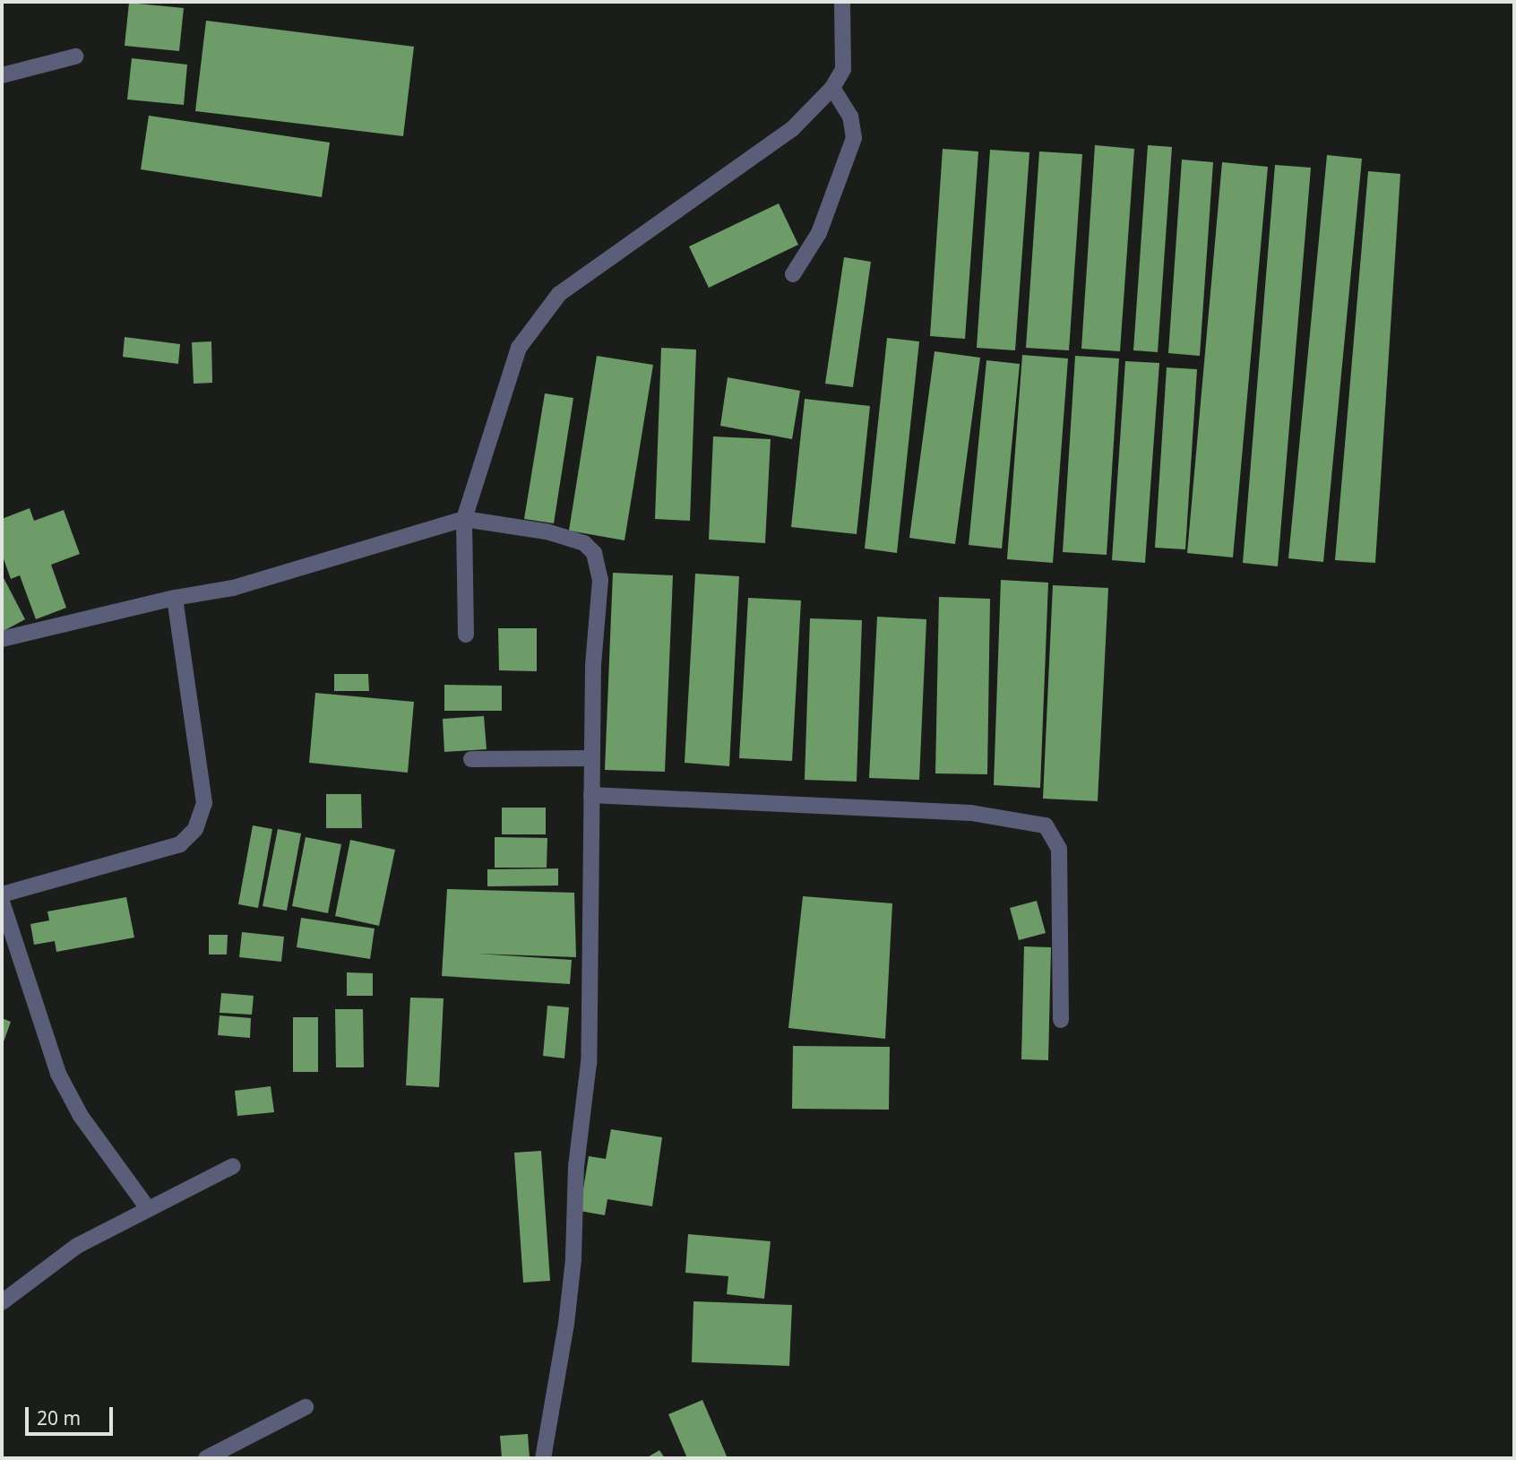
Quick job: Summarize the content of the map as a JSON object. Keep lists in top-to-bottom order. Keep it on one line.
{"scale_bar":"20 m"}
